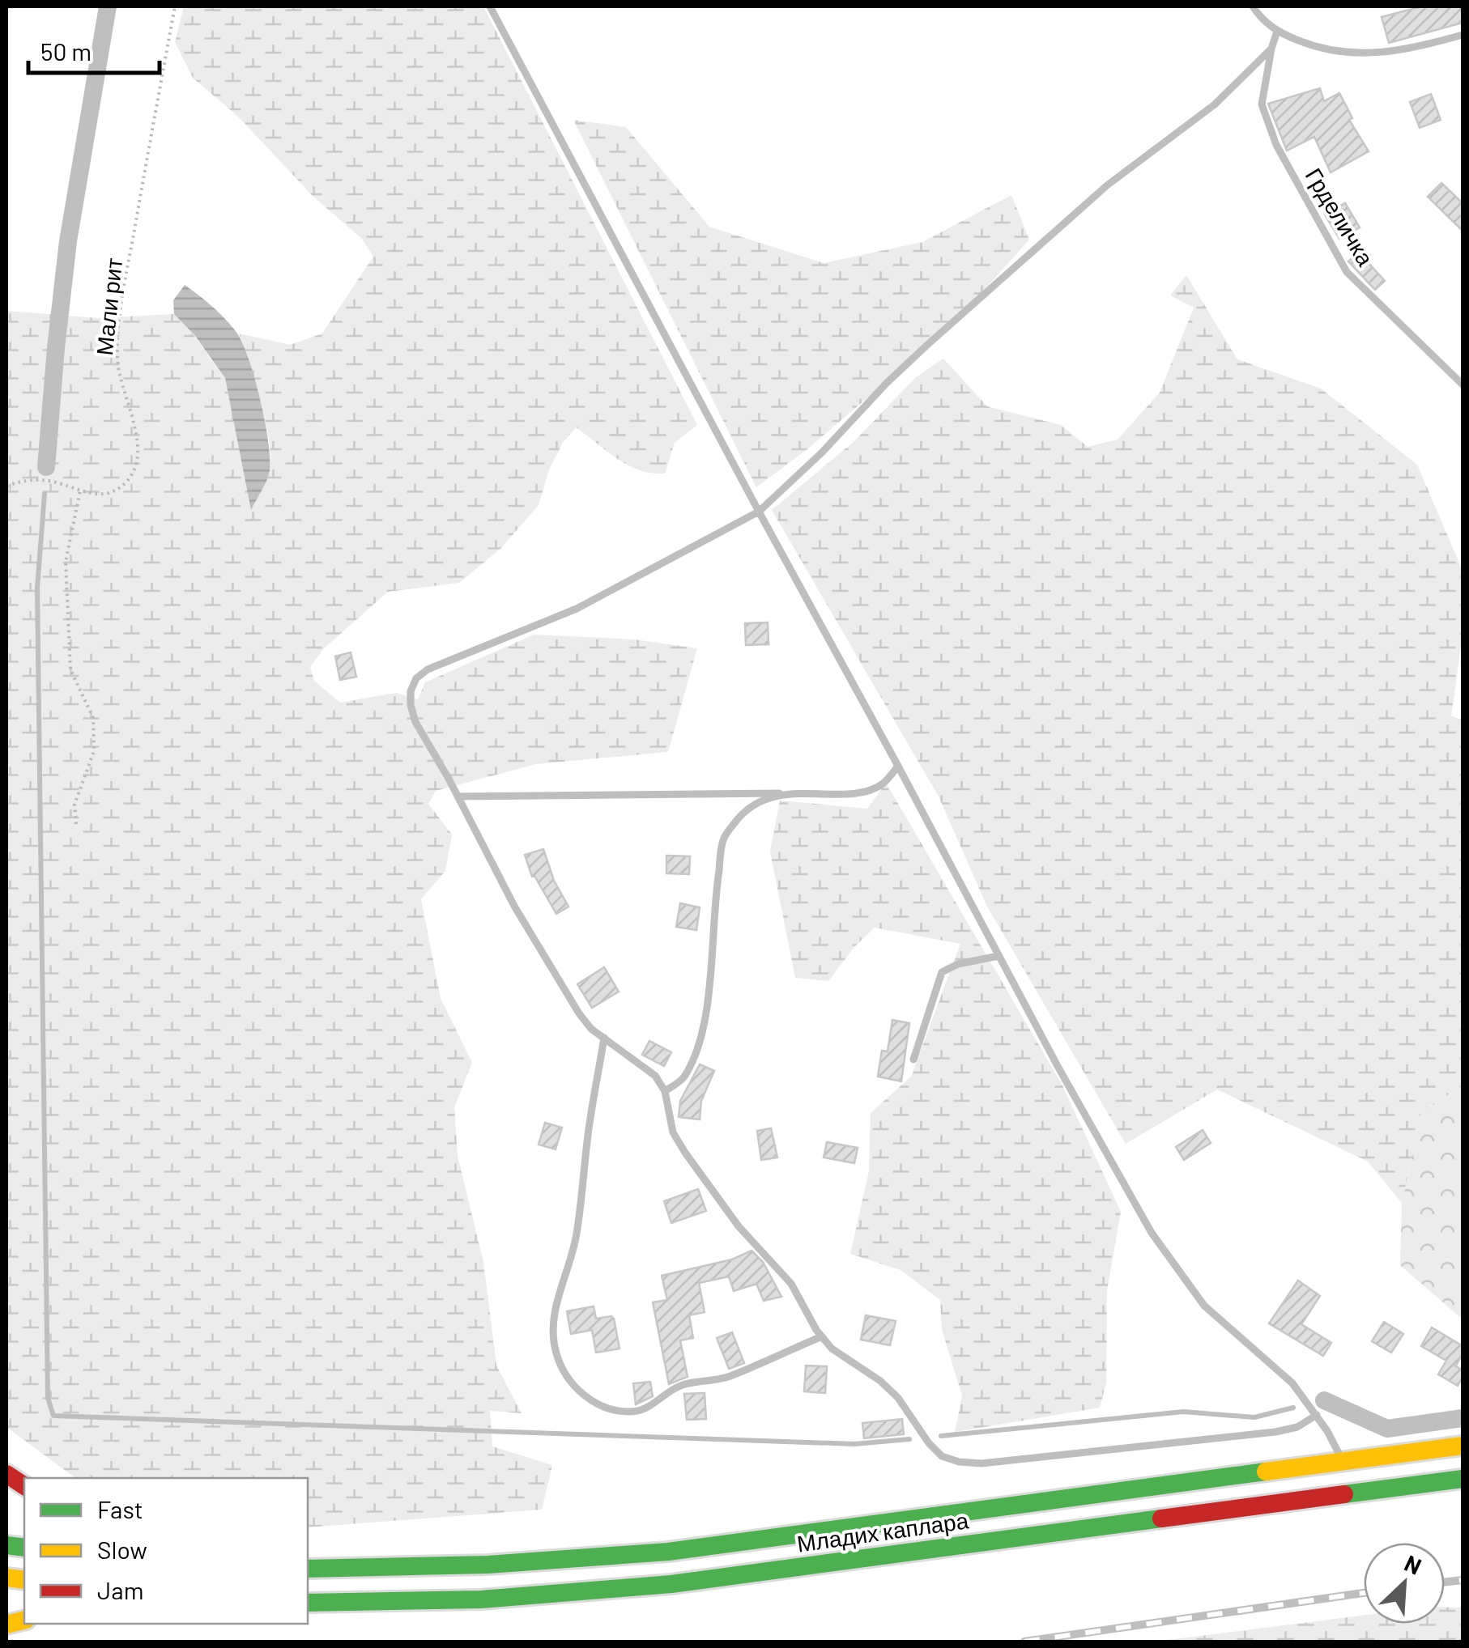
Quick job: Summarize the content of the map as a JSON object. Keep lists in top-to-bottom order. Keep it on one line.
{"streets":{"highway":["Младих каплара"],"lane":["Грделичка"],"path":["Мали рит"]},"legend":["Fast","Slow","Jam"],"scale_bar":"50 m","north":"top right"}
